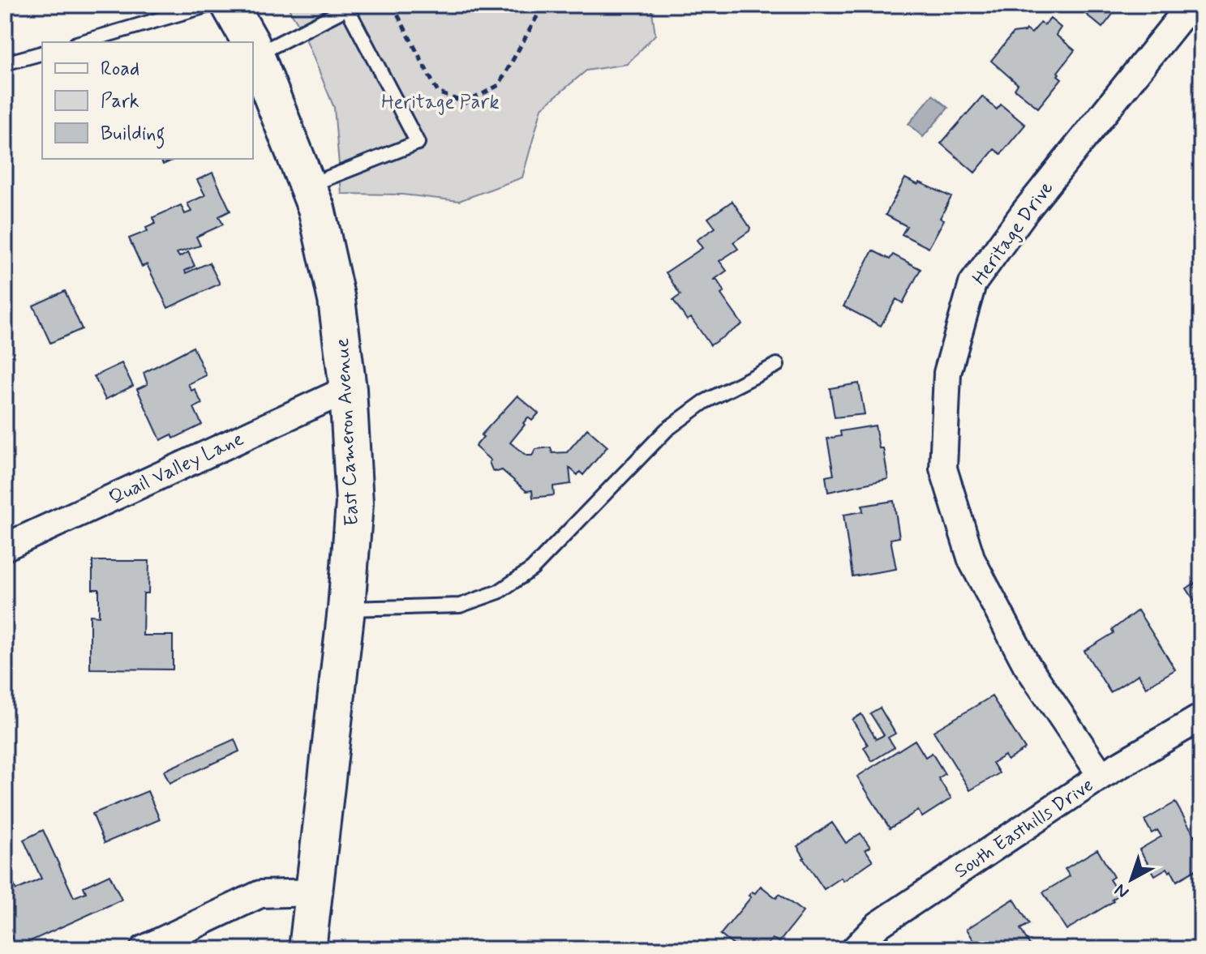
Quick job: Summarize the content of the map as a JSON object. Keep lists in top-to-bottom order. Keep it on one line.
{"streets":{"main road":["East Cameron Avenue"],"street":["Heritage Drive","Quail Valley Lane","South Easthills Drive"]},"crossings":[["Heritage Drive","South Easthills Drive"],["East Cameron Avenue","Quail Valley Lane"]],"parks":["Heritage Park"],"legend":["Road","Park","Building"],"north":"bottom left"}
